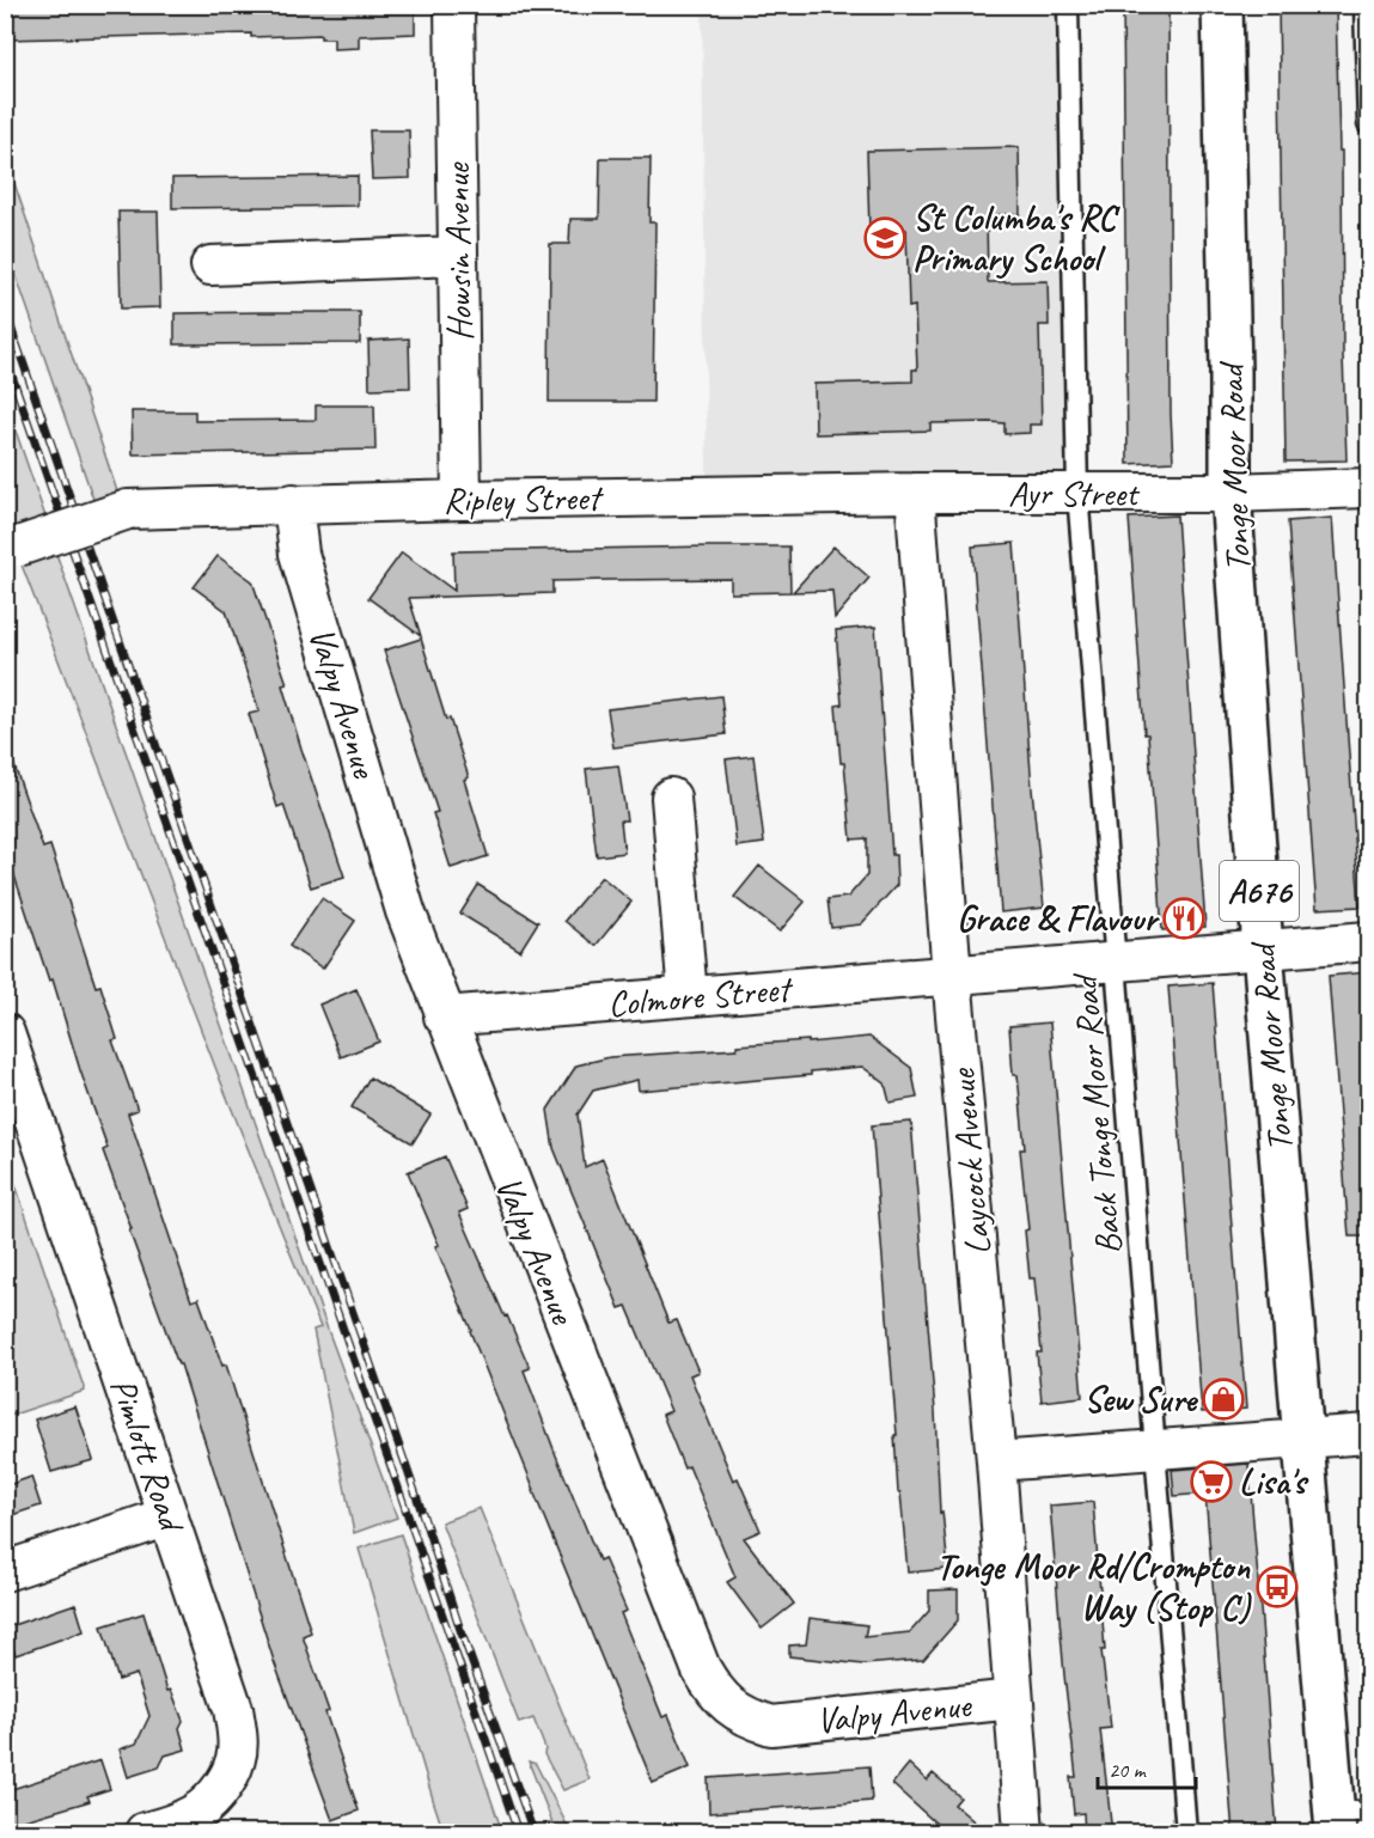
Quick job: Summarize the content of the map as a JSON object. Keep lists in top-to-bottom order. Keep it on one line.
{"streets":{"main road":["Tonge Moor Road","A676"],"street":["Howsin Avenue","Ayr Street","Ripley Street","Valpy Avenue","Colmore Street","Laycock Avenue","Pimlott Road"],"lane":["Back Tonge Moor Road"]},"crossings":[["Howsin Avenue","Ripley Street"],["Tonge Moor Road","Ayr Street"],["Tonge Moor Road","Colmore Street"],["Ayr Street","Ripley Street"],["Ayr Street","Back Tonge Moor Road"],["Ayr Street","Laycock Avenue"],["Ripley Street","Valpy Avenue"],["Ripley Street","Laycock Avenue"],["Valpy Avenue","Colmore Street"],["Valpy Avenue","Laycock Avenue"],["Colmore Street","Back Tonge Moor Road"],["Colmore Street","Laycock Avenue"]],"places":{"school or university":["St Columba's RC Primary School"],"restaurant":["Grace & Flavour"],"shop":["Sew Sure"],"supermarket":["Lisa's"],"bus stop":["Tonge Moor Rd/Crompton Way (Stop C)"]},"scale_bar":"20 m"}
